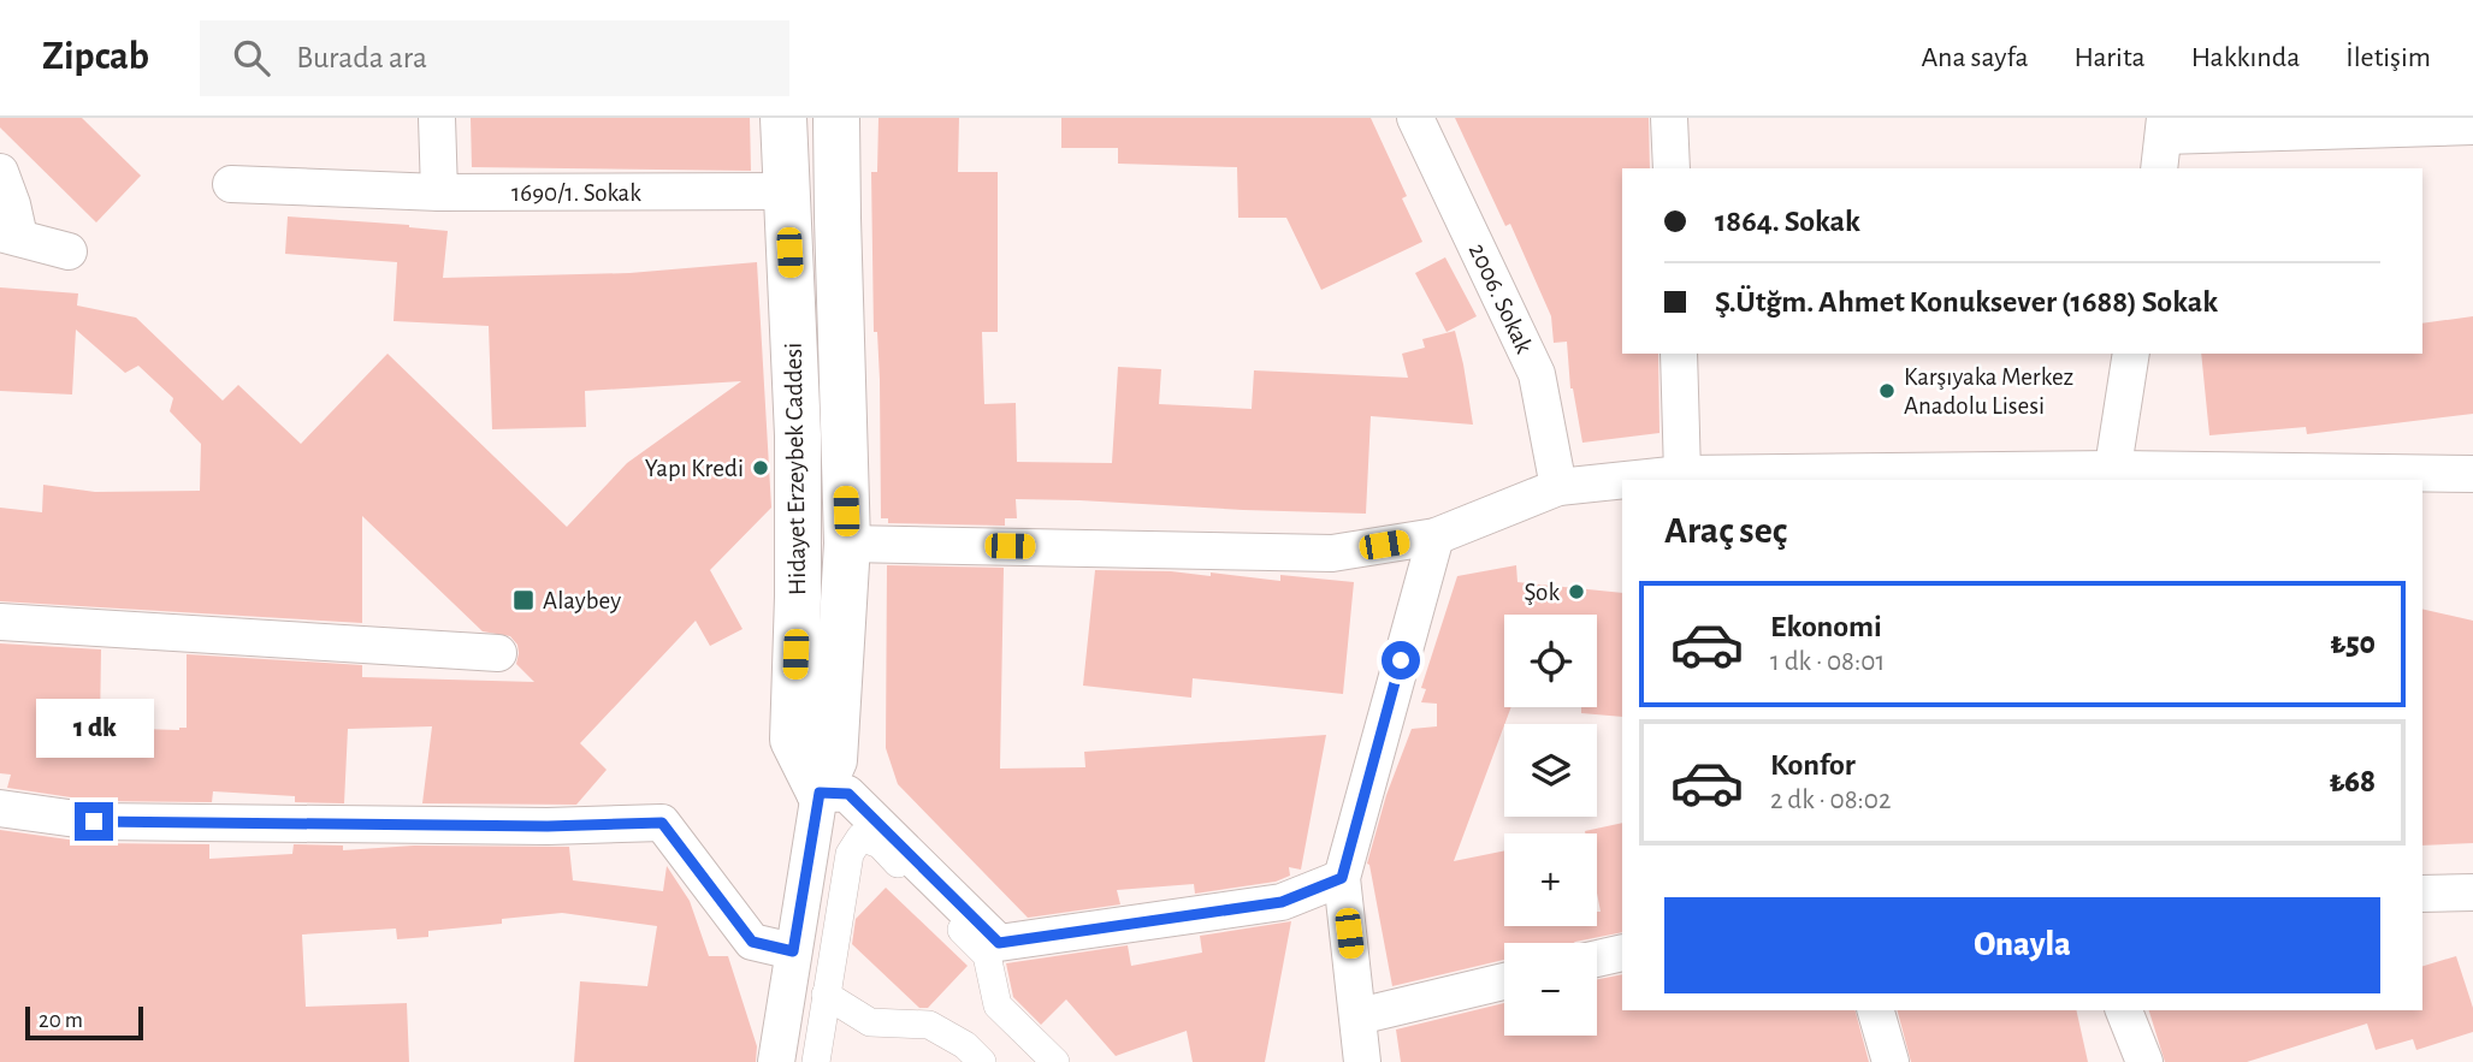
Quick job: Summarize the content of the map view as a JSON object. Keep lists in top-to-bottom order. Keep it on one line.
{"streets":{"main road":["Hidayet Erzeybek Caddesi"],"street":["1690/1. Sokak","2006. Sokak"]},"crossings":[["1690/1. Sokak","Hidayet Erzeybek Caddesi"]],"places":{"other":["Karşıyaka Merkez Anadolu Lisesi","Yapı Kredi","Şok"],"transit":["Alaybey"]},"scale_bar":"20 m","page":{"header":"Zipcab","search":"Burada ara","nav":["Ana sayfa","Harita","Hakkında","İletişim"],"banner":["1864. Sokak","Ş.Ütğm. Ahmet Konuksever (1688) Sokak"],"heading":"Araç seç","list":[{"name":"Ekonomi","note":"1 dk · 08:01","value":"₺50"},{"name":"Konfor","note":"2 dk · 08:02","value":"₺68"}],"map_buttons":["+","−"],"bubble":"1 dk","buttons":"Onayla","scale":"20 m"}}
